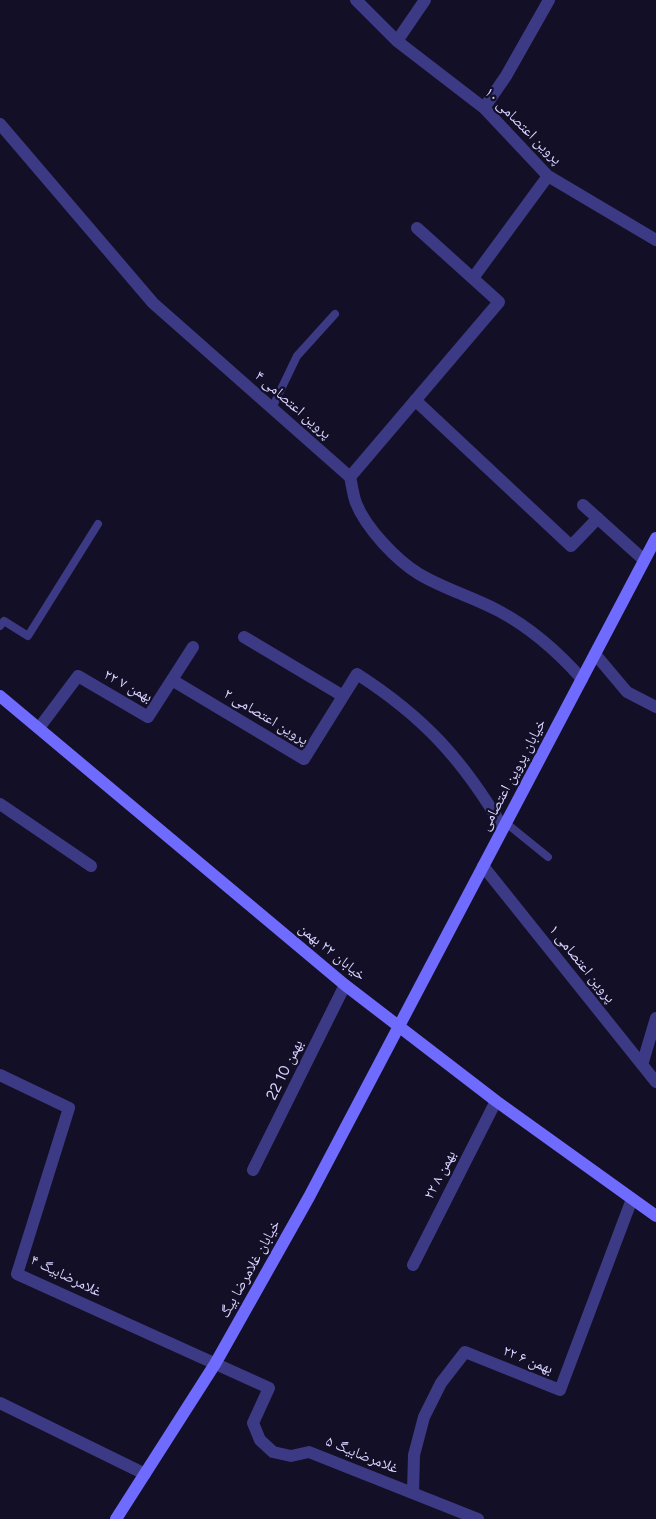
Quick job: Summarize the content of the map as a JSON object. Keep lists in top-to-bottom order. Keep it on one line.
{"streets":{"street":["پروین اعتصامی ۱۰","پروین اعتصامی ۴","۲۲ بهمن ۷","پروین اعتصامی ۲","خیابان پروین اعتصامی","خیابان ۲۲ بهمن","پروین اعتصامی ۱","22 بهمن 10","۲۲ بهمن ۸","خیابان غلامرضا بیگ","غلامرضابیگ ۴","۲۲ بهمن ۶","غلامرضابیگ ۵"]},"crossings":[["۲۲ بهمن ۷","پروین اعتصامی ۲"],["۲۲ بهمن ۷","خیابان ۲۲ بهمن"],["پروین اعتصامی ۲","خیابان پروین اعتصامی"],["خیابان پروین اعتصامی","خیابان ۲۲ بهمن"],["خیابان پروین اعتصامی","پروین اعتصامی ۱"],["خیابان پروین اعتصامی","خیابان غلامرضا بیگ"],["خیابان ۲۲ بهمن","22 بهمن 10"],["خیابان ۲۲ بهمن","۲۲ بهمن ۸"],["خیابان ۲۲ بهمن","خیابان غلامرضا بیگ"],["خیابان ۲۲ بهمن","۲۲ بهمن ۶"],["خیابان غلامرضا بیگ","غلامرضابیگ ۴"],["خیابان غلامرضا بیگ","غلامرضابیگ ۵"],["غلامرضابیگ ۴","غلامرضابیگ ۵"],["۲۲ بهمن ۶","غلامرضابیگ ۵"]]}
